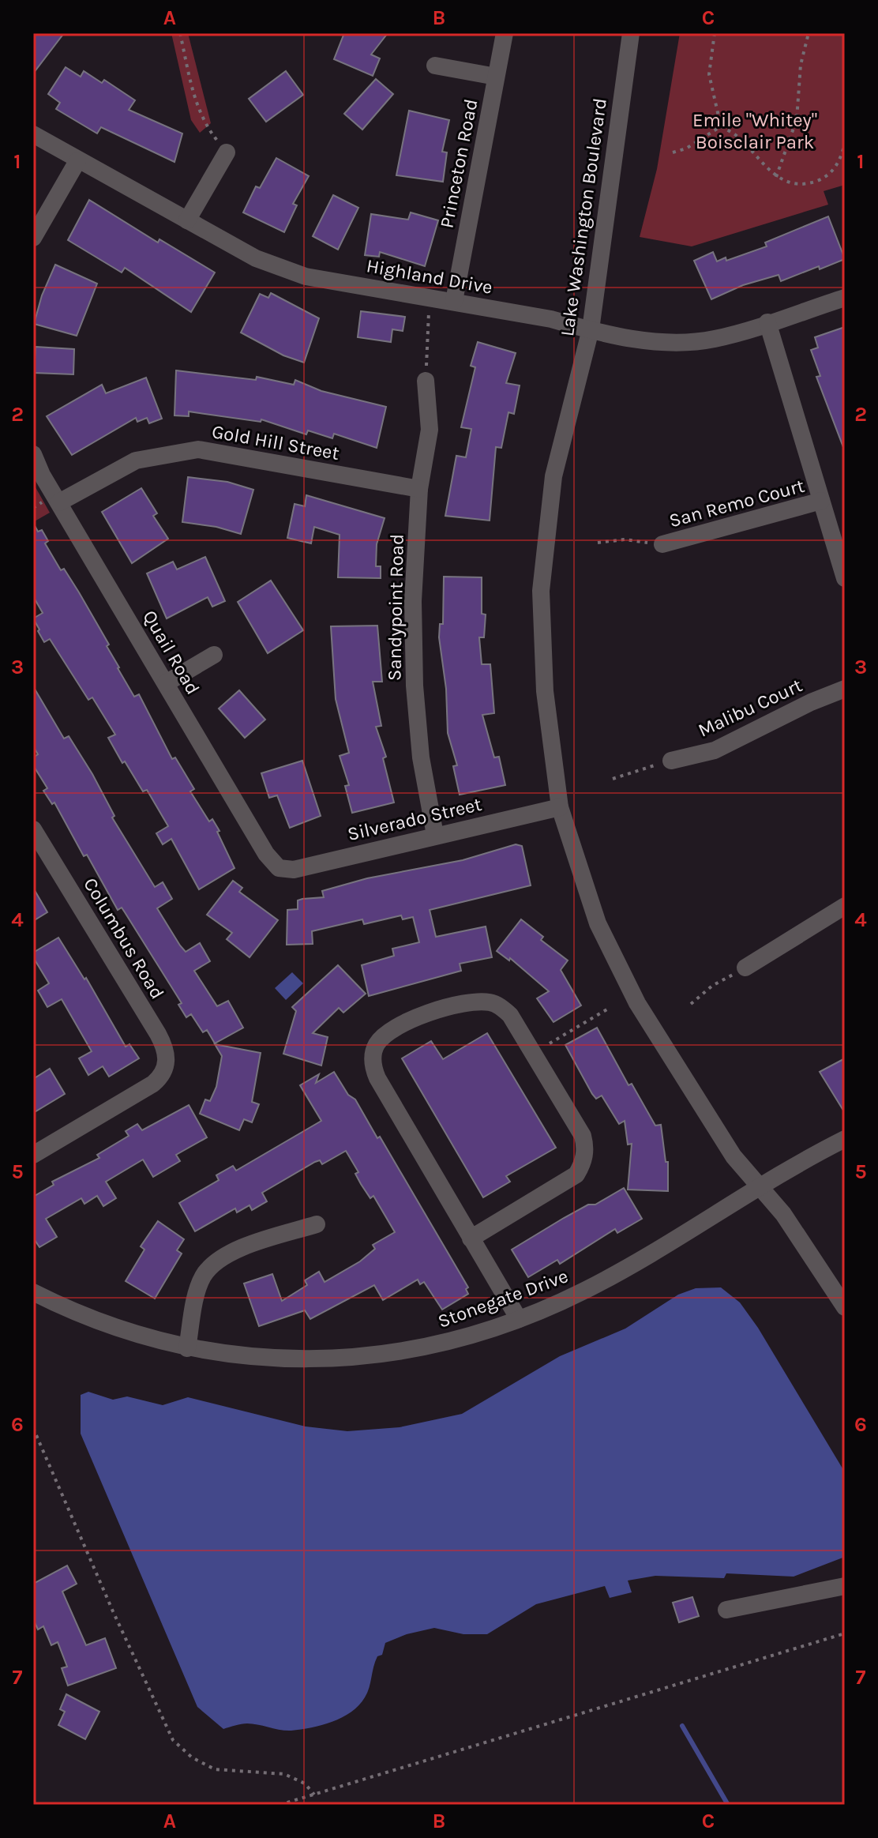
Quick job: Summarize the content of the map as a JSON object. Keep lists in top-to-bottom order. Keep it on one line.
{"streets":{"street":["Princeton Road","Lake Washington Boulevard","Highland Drive","Gold Hill Street","San Remo Court","Sandypoint Road","Quail Road","Malibu Court","Silverado Street","Columbus Road","Stonegate Drive"]},"crossings":[["Princeton Road","Highland Drive"],["Lake Washington Boulevard","Highland Drive"],["Lake Washington Boulevard","Silverado Street"],["Lake Washington Boulevard","Stonegate Drive"],["Gold Hill Street","Sandypoint Road"],["Gold Hill Street","Quail Road"],["Sandypoint Road","Silverado Street"],["Quail Road","Silverado Street"]],"parks":["Emile \"Whitey\" Boisclair Park"],"grid":{"columns":["A","B","C"],"rows":["1","2","3","4","5","6","7"]}}
